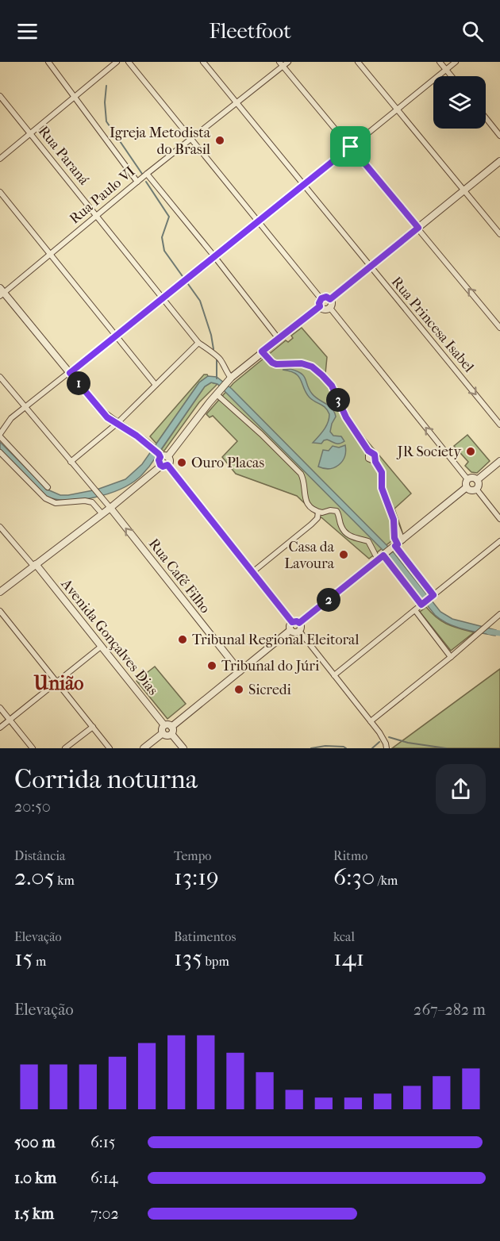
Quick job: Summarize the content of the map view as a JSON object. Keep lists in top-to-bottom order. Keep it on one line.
{"streets":{"street":["Rua Paraná","Rua Paulo VI","Rua Princesa Isabel","Rua Café Filho","Avenida Gonçalves Dias"]},"crossings":[["Rua Paraná","Rua Paulo VI"],["Rua Paulo VI","Rua Princesa Isabel"]],"one_way":["Rua Princesa Isabel","Rua Café Filho"],"districts":["União"],"places":["Igreja Metodista do Brasil","JR Society","Ouro Placas","Casa da Lavoura","Tribunal Regional Eleitoral","Tribunal do Júri","Sicredi"],"page":{"header":"Fleetfoot","pins":["1","3","2"],"heading":["Corrida noturna","20:50"],"stats":[["Distância","2.05 km"],["Tempo","13:19"],["Ritmo","6:30 /km"],["Elevação","15 m"],["Batimentos","135 bpm"],["kcal","141"]],"chart":["Elevação","267–282 m"],"list":[{"name":"500 m","note":"6:15"},{"name":"1.0 km","note":"6:14"},{"name":"1.5 km","note":"7:02"}]}}
